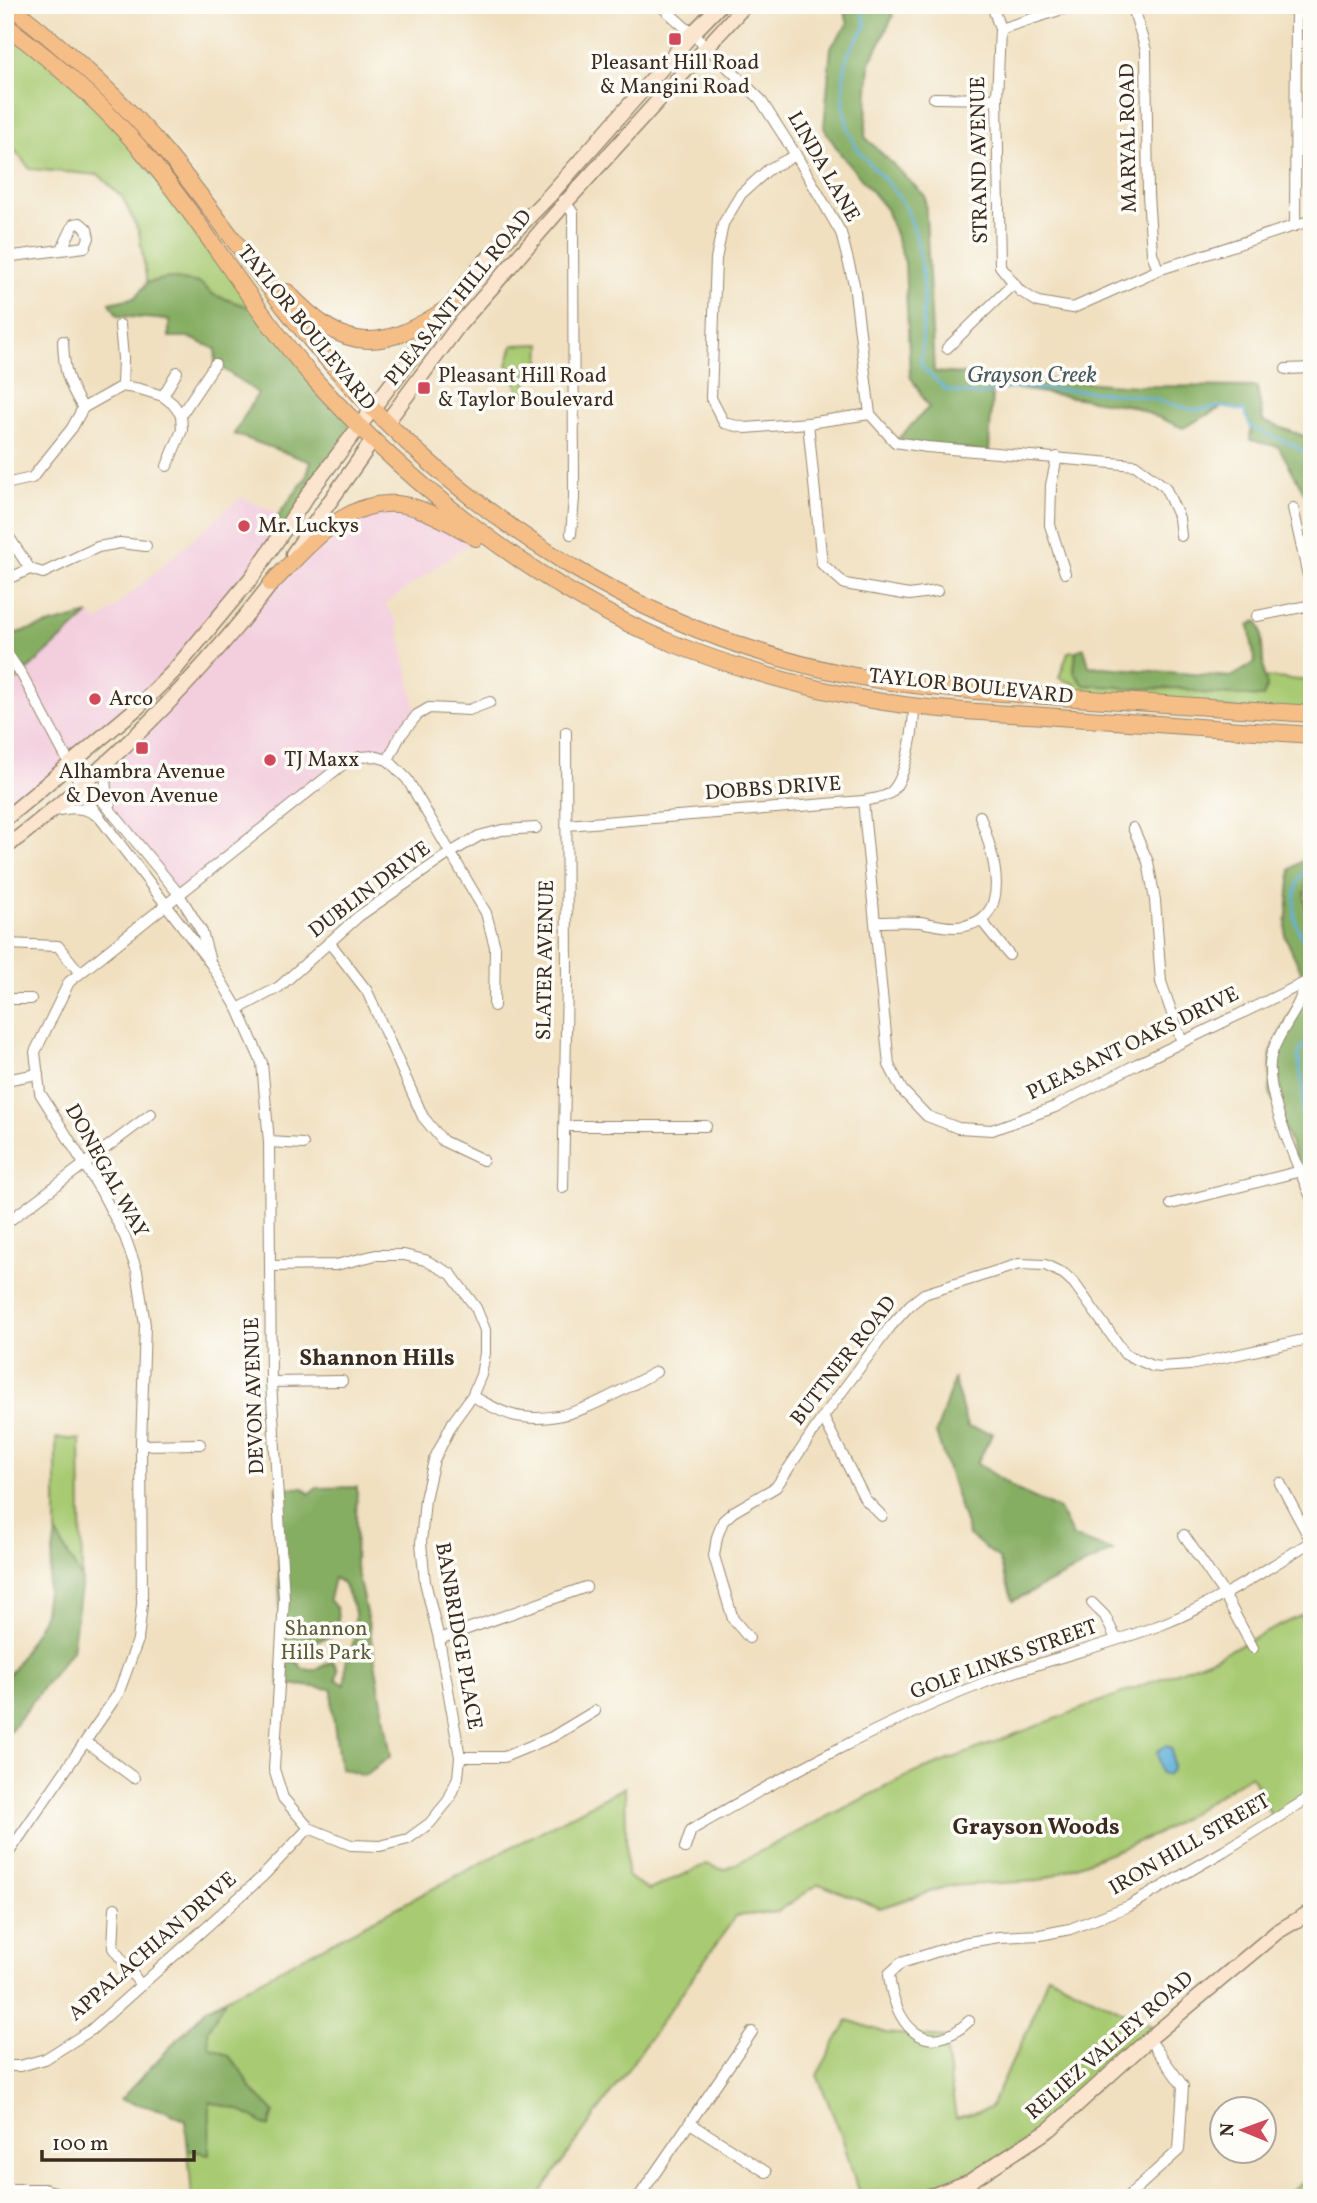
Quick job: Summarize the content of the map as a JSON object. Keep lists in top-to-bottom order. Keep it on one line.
{"streets":{"main road":["PLEASANT HILL ROAD","TAYLOR BOULEVARD","RELIEZ VALLEY ROAD"],"street":["MARYAL ROAD","STRAND AVENUE","LINDA LANE","DOBBS DRIVE","DUBLIN DRIVE","SLATER AVENUE","PLEASANT OAKS DRIVE","DONEGAL WAY","BUTTNER ROAD","DEVON AVENUE","BANBRIDGE PLACE","GOLF LINKS STREET","IRON HILL STREET","APPALACHIAN DRIVE"]},"crossings":[["MARYAL ROAD","STRAND AVENUE"],["LINDA LANE","PLEASANT HILL ROAD"],["PLEASANT HILL ROAD","TAYLOR BOULEVARD"],["PLEASANT HILL ROAD","DEVON AVENUE"],["TAYLOR BOULEVARD","DOBBS DRIVE"],["DOBBS DRIVE","SLATER AVENUE"],["DOBBS DRIVE","PLEASANT OAKS DRIVE"],["DUBLIN DRIVE","DEVON AVENUE"],["DONEGAL WAY","DEVON AVENUE"],["DEVON AVENUE","BANBRIDGE PLACE"],["DEVON AVENUE","APPALACHIAN DRIVE"],["BANBRIDGE PLACE","APPALACHIAN DRIVE"]],"districts":["Shannon Hills","Grayson Woods"],"water":["Grayson Creek"],"parks":["Shannon Hills Park"],"places":{"transit":["Pleasant Hill Road & Mangini Road","Pleasant Hill Road & Taylor Boulevard","Alhambra Avenue & Devon Avenue"],"other":["Mr. Luckys","Arco","TJ Maxx"]},"scale_bar":"100 m","north":"left"}
